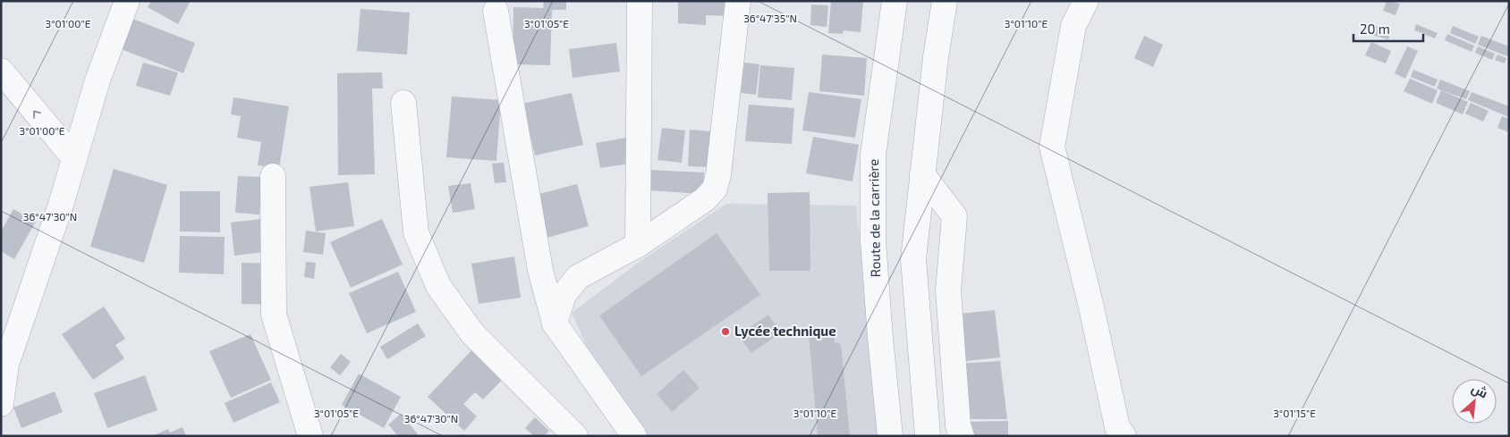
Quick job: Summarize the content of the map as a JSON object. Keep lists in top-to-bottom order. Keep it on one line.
{"streets":{"street":["Route de la carrière"]},"places":["Lycée technique"],"scale_bar":"20 m","north":"top right","coordinates":["36°47'35\"N","3°01'00\"E","3°01'05\"E","3°01'10\"E","36°47'30\"N","3°01'15\"E"]}
